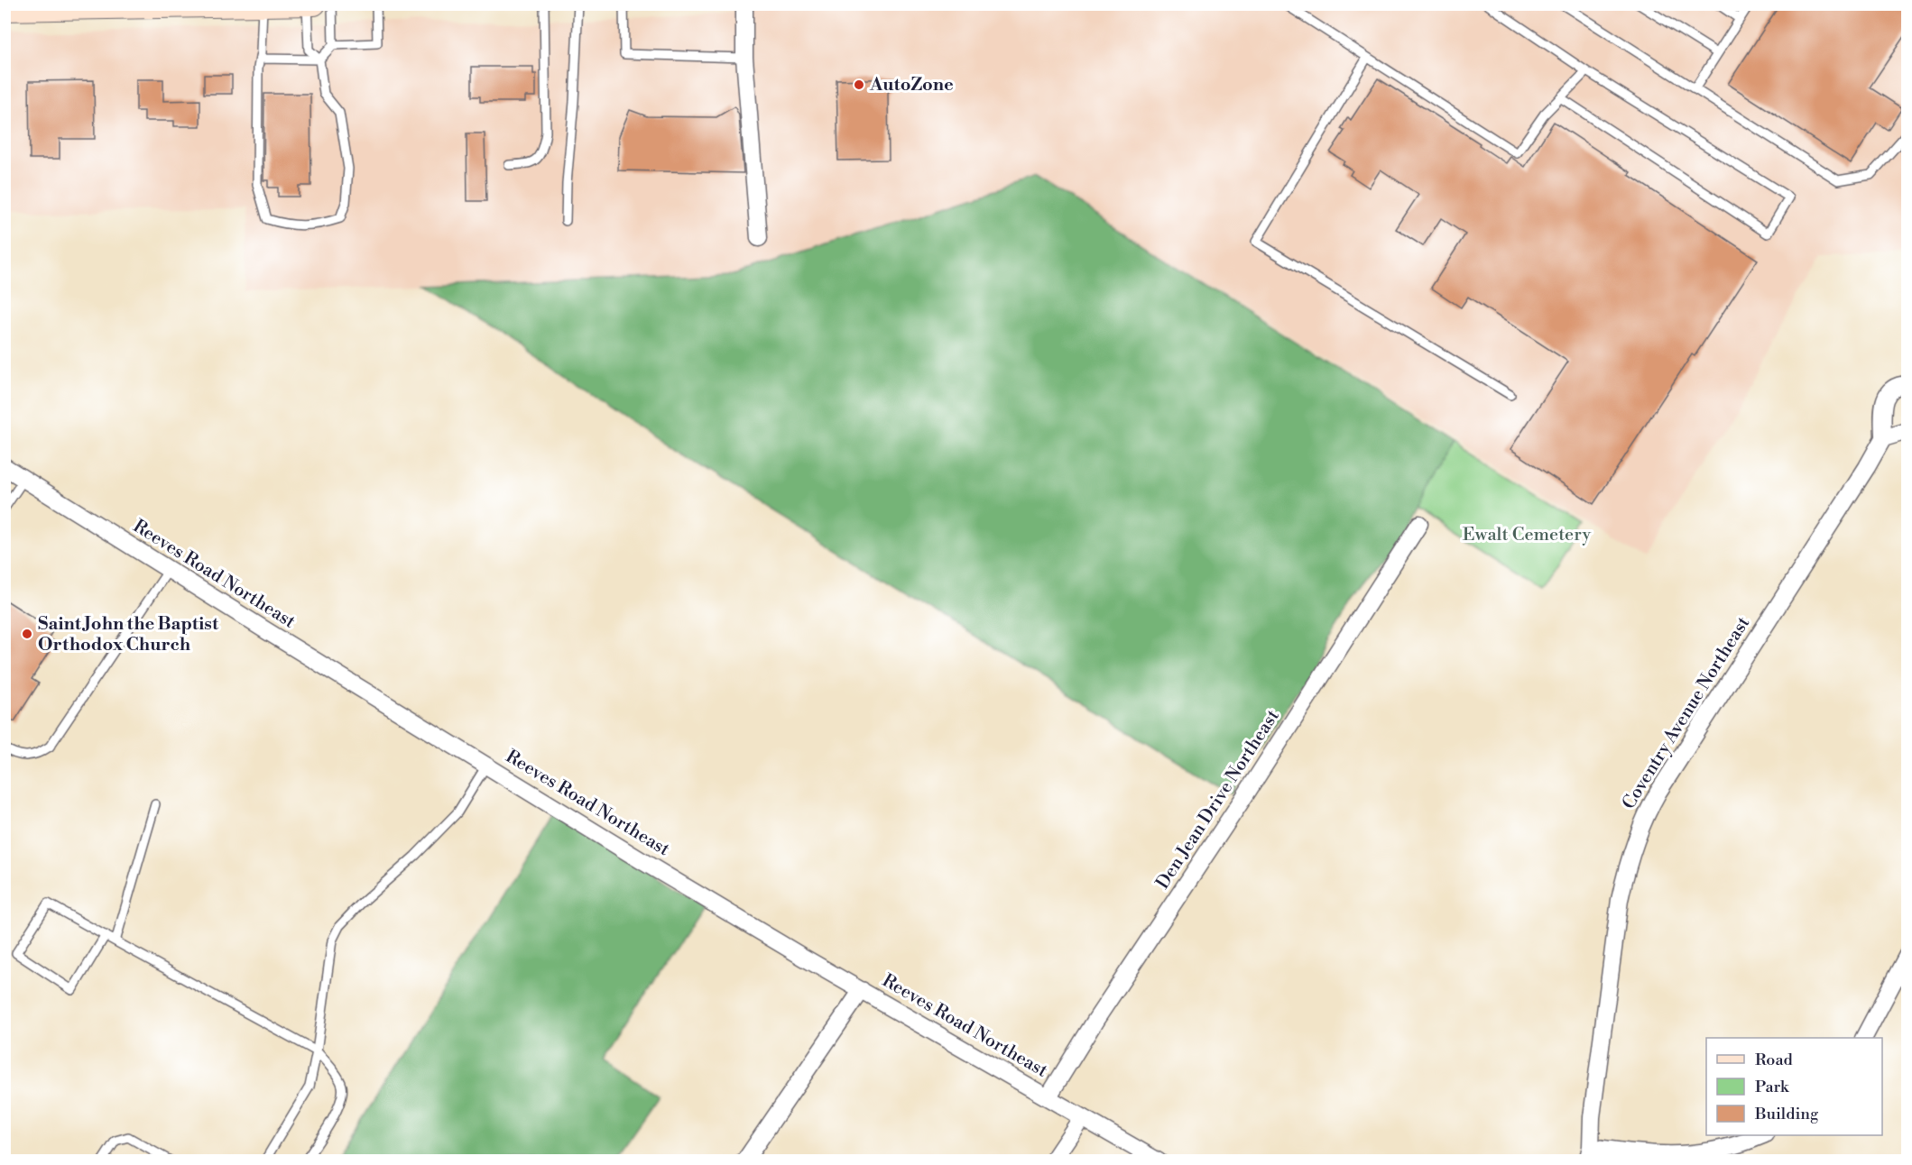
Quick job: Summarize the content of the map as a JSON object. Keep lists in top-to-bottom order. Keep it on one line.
{"streets":{"street":["Reeves Road Northeast","Coventry Avenue Northeast","Den Jean Drive Northeast"]},"crossings":[["Reeves Road Northeast","Den Jean Drive Northeast"]],"parks":["Ewalt Cemetery"],"places":["AutoZone","Saint John the Baptist Orthodox Church"],"legend":["Road","Park","Building"]}
